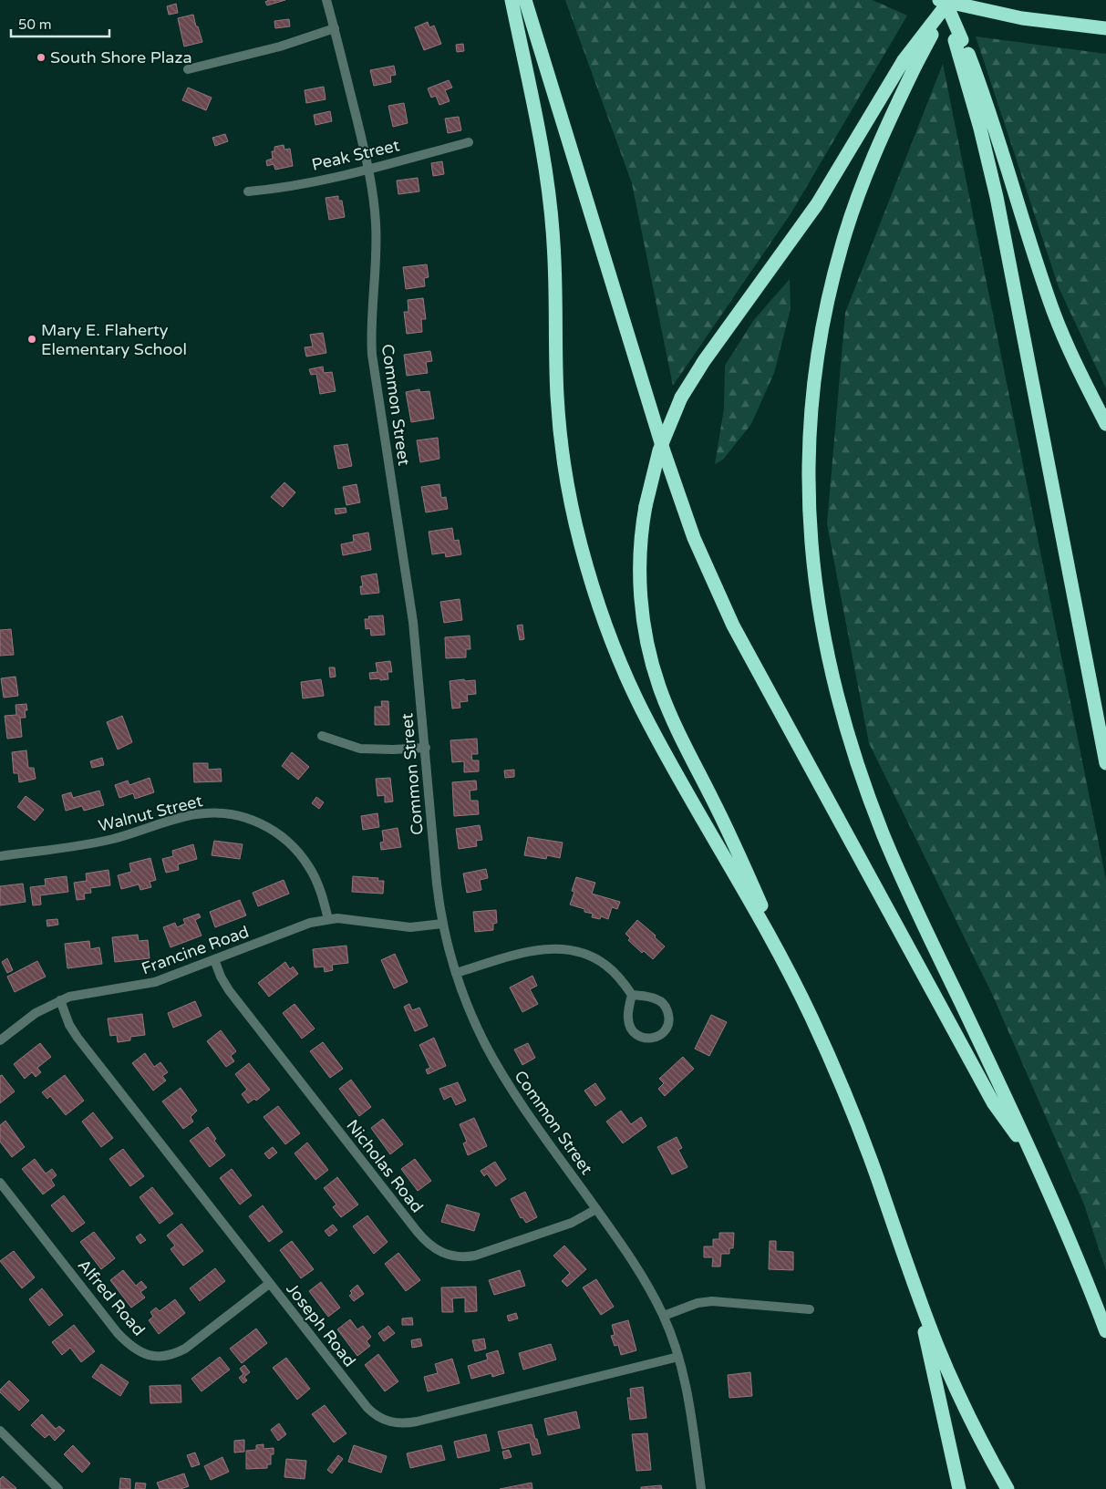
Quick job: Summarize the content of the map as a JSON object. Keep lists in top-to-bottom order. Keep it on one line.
{"streets":{"street":["Peak Street","Common Street","Walnut Street","Francine Road","Nicholas Road","Alfred Road","Joseph Road"]},"crossings":[["Peak Street","Common Street"],["Common Street","Nicholas Road"],["Common Street","Joseph Road"],["Walnut Street","Francine Road"],["Francine Road","Nicholas Road"],["Francine Road","Joseph Road"],["Alfred Road","Joseph Road"]],"places":["South Shore Plaza","Mary E. Flaherty Elementary School"],"scale_bar":"50 m"}
